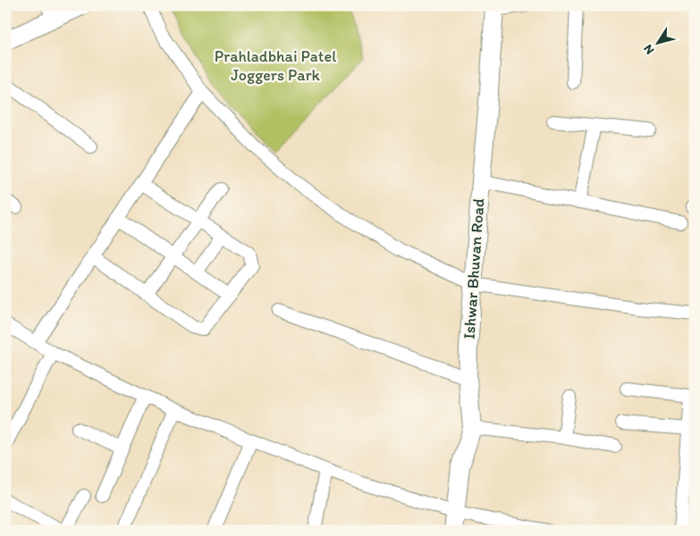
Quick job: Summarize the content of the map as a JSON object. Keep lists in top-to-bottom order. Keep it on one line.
{"streets":{"street":["Ishwar Bhuvan Road"]},"parks":["Prahladbhai Patel Joggers Park"],"north":"bottom left"}
